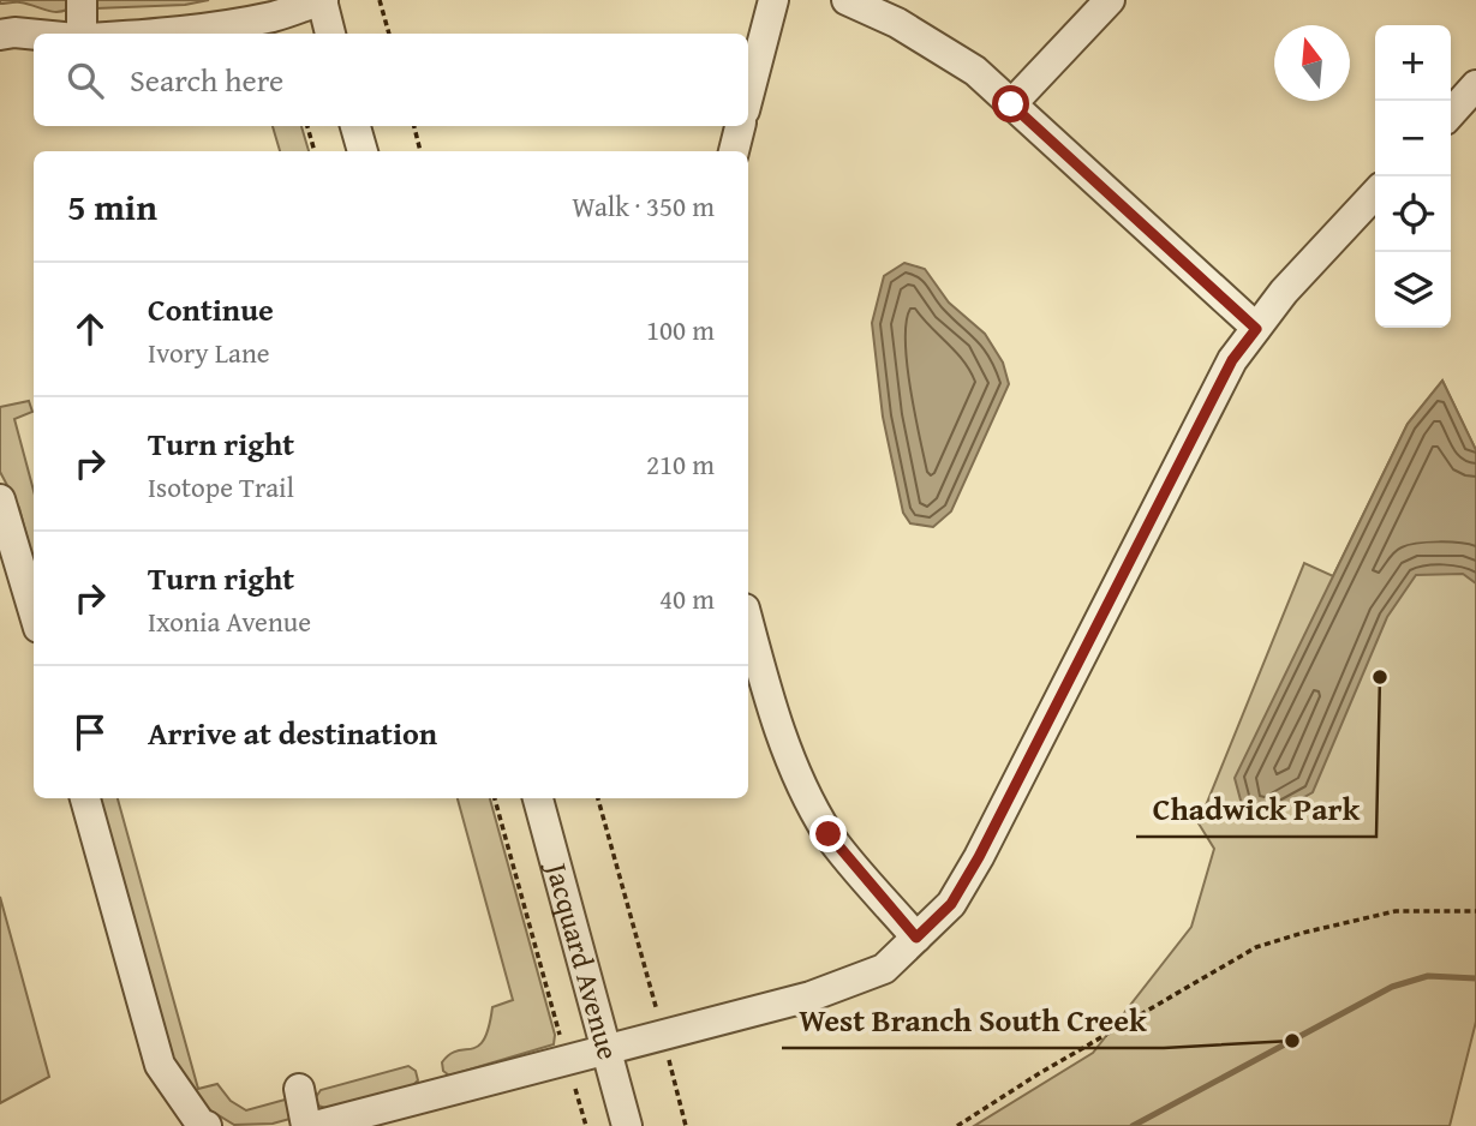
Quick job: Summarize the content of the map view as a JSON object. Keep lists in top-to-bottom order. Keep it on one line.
{"streets":{"street":["Jacquard Avenue"]},"places":["Chadwick Park","West Branch South Creek"],"north":"top","page":{"map_buttons":["+","−"],"search":"Search here","heading":["5 min","Walk · 350 m"],"list":[["Continue","Ivory Lane","100 m"],["Turn right","Isotope Trail","210 m"],["Turn right","Ixonia Avenue","40 m"],"Arrive at destination"]}}
